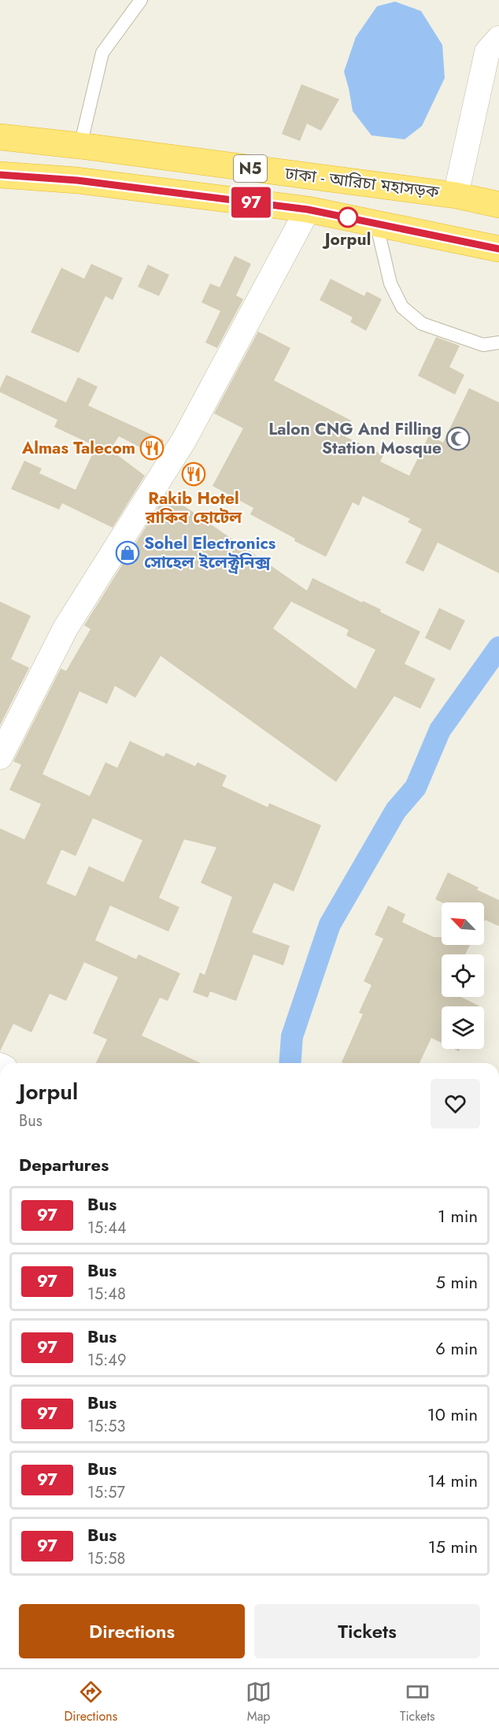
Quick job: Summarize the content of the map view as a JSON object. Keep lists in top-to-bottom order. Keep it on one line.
{"streets":{"highway":["N5","ঢাকা - আরিচা মহাসড়ক"]},"places":{"other":["Jorpul"],"mosque":["Lalon CNG And Filling Station Mosque"],"restaurant":["Almas Talecom","Rakib Hotel রাকিব হোটেল"],"shop":["Sohel Electronics সোহেল ইলেক্ট্রনিক্স"]},"lines":["bus line 97"],"north":"top left","page":{"on_map":"97","heading":[["Jorpul","Bus"],"Departures"],"list":[{"mark":"97","name":"Bus","note":"15:44","value":"1 min"},{"mark":"97","name":"Bus","note":"15:48","value":"5 min"},{"mark":"97","name":"Bus","note":"15:49","value":"6 min"},{"mark":"97","name":"Bus","note":"15:53","value":"10 min"},{"mark":"97","name":"Bus","note":"15:57","value":"14 min"},{"mark":"97","name":"Bus","note":"15:58","value":"15 min"}],"buttons":["Directions","Tickets"],"tabs":["Directions","Map","Tickets"]}}
